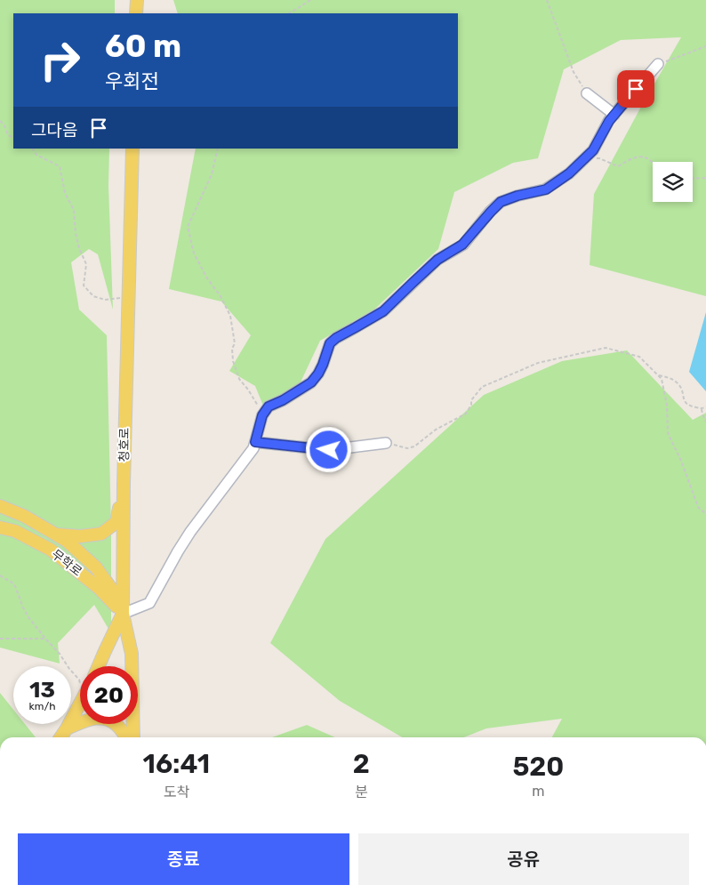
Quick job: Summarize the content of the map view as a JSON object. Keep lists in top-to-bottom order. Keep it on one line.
{"streets":{"main road":["청호로","무학로"]},"crossings":[["청호로","무학로"]],"page":{"turn":["60 m","우회전"],"then":"그다음","speed":"13 km/h","limit":"20","eta":["16:41","도착","2","분","520","m"],"buttons":["종료","공유"]}}
